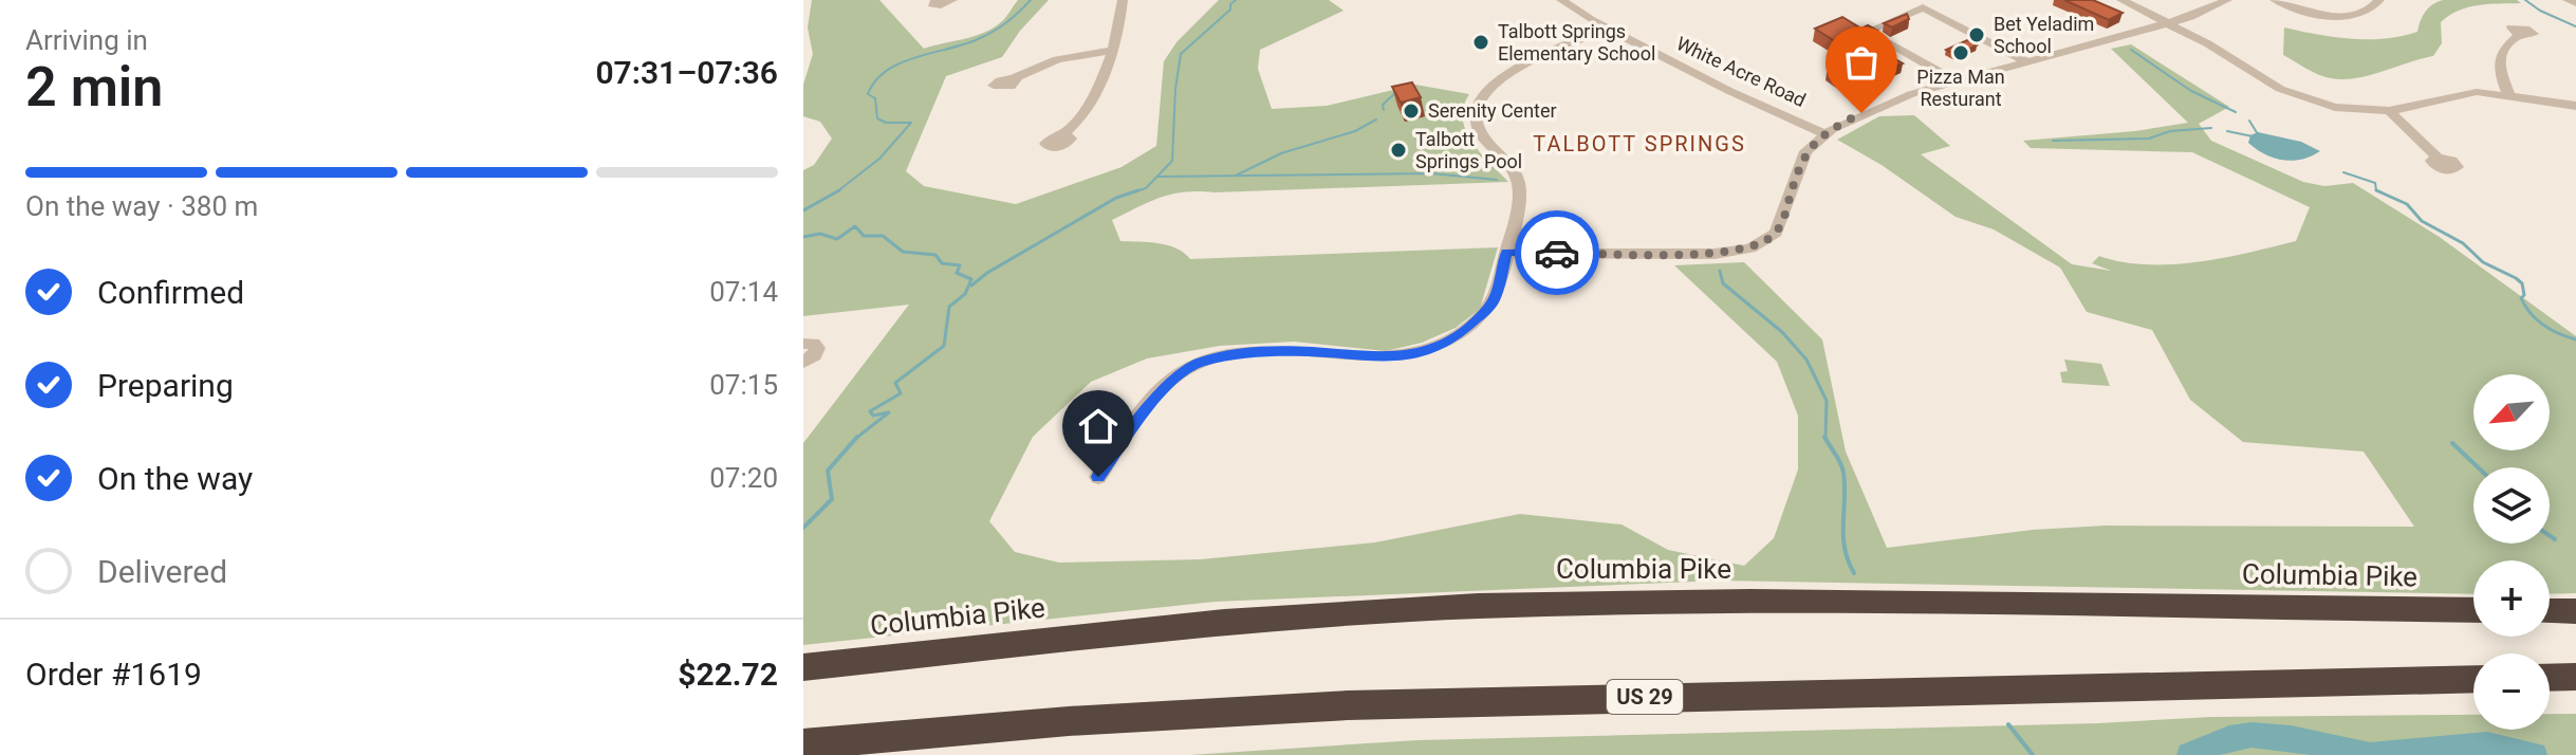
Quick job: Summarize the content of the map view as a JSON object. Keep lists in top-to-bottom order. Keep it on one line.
{"streets":{"highway":["Columbia Pike","US 29"],"street":["White Acre Road"]},"districts":["TALBOTT SPRINGS"],"places":["Bet Yeladim School","Talbott Springs Elementary School","Pizza Man Resturant","Serenity Center","Talbott Springs Pool"],"north":"bottom left","page":{"heading":["2 min","Arriving in","07:31–07:36"],"panel":["Order #1619","$22.72"],"bar":"On the way · 380 m","list":[["Confirmed","07:14"],["Preparing","07:15"],["On the way","07:20"],"Delivered"],"map_buttons":["+","−"]}}
